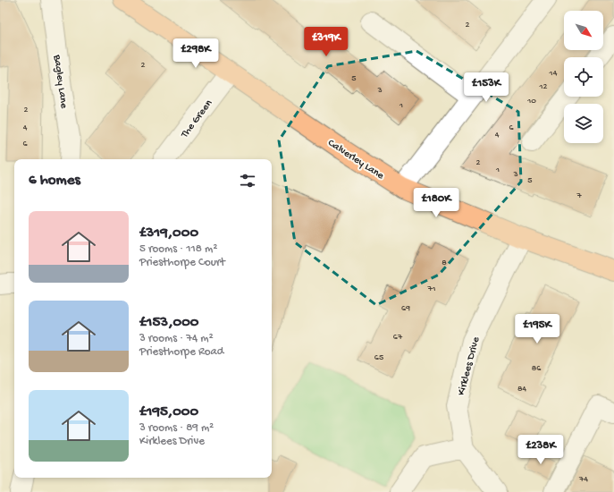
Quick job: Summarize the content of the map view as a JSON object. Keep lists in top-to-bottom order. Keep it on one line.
{"streets":{"main road":["Calverley Lane"],"street":["Bagley Lane","The Green","Kirklees Drive"]},"crossings":[["The Green","Calverley Lane"],["Calverley Lane","Kirklees Drive"]],"house_numbers":["2","2","14","5","12","3","10","1","2","4","6","4","6","2","1","3","5","7","8","71","69","67","65","86","84","74"],"north":"bottom right","page":{"price":["£319K","£298K","£153K","£180K","£195K","£238K"],"heading":"6 homes","list":[{"name":"£319,000","note":"5 rooms · 118 m² · Priesthorpe Court"},{"name":"£153,000","note":"3 rooms · 74 m² · Priesthorpe Road"},{"name":"£195,000","note":"3 rooms · 89 m² · Kirklees Drive"}]}}
